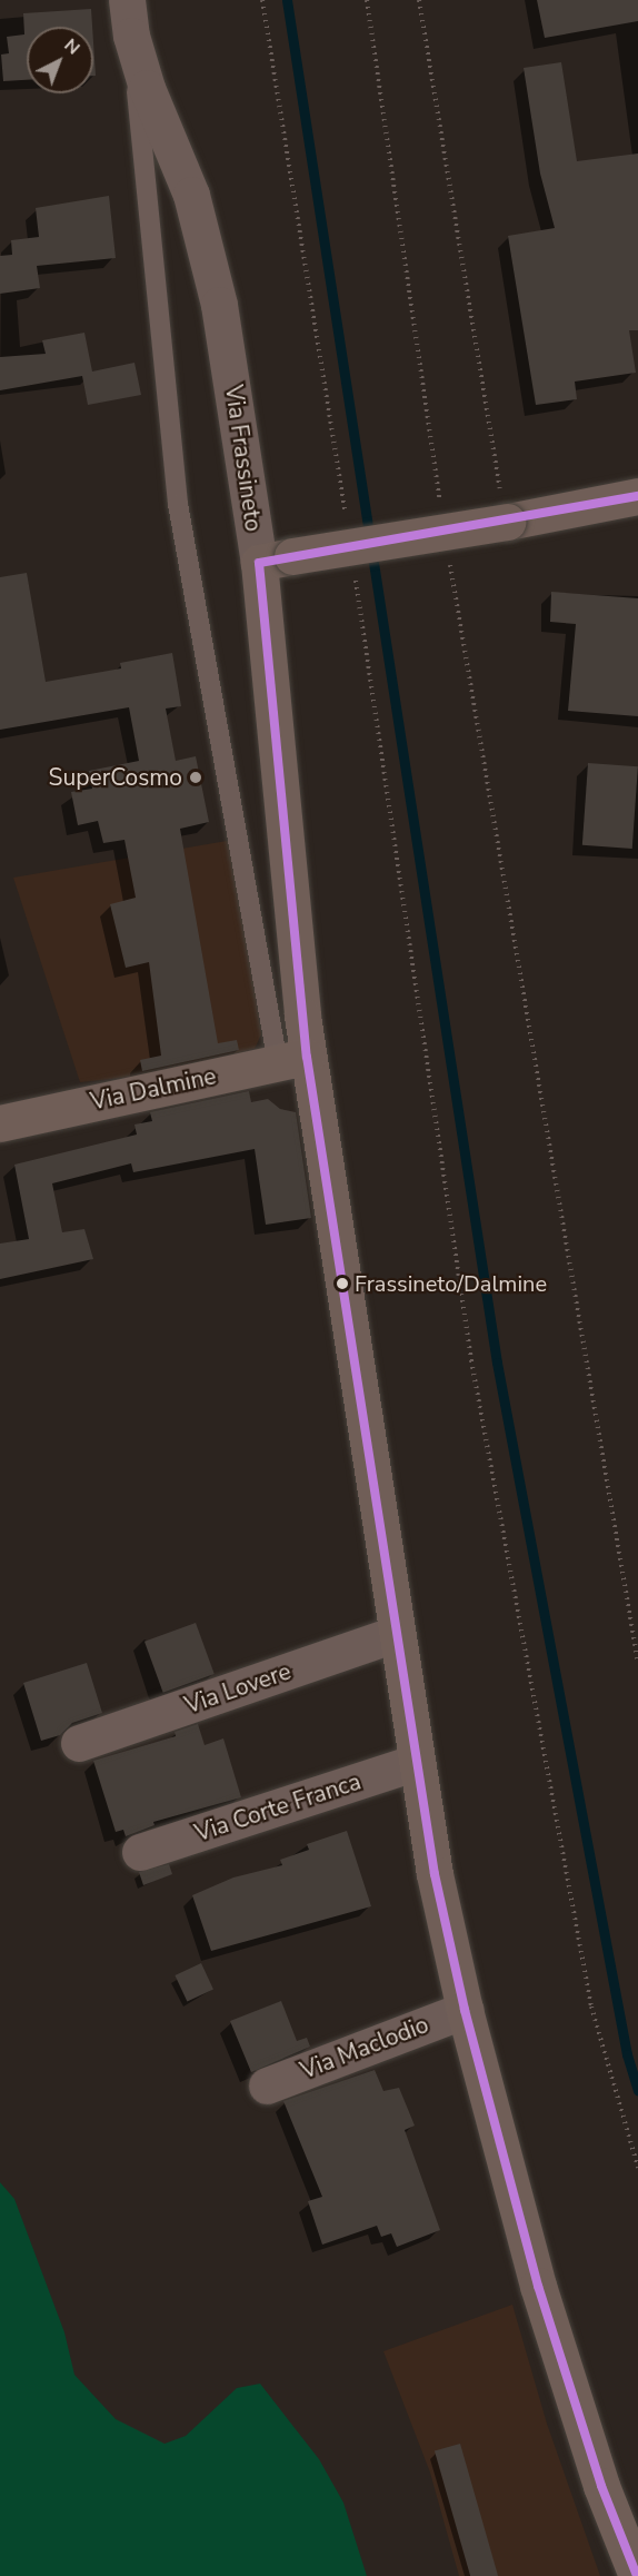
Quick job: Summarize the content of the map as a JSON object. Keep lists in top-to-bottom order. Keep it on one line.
{"streets":{"street":["Via Frassineto","Via Dalmine","Via Lovere","Via Corte Franca","Via Maclodio"]},"crossings":[["Via Frassineto","Via Dalmine"],["Via Frassineto","Via Lovere"],["Via Frassineto","Via Corte Franca"],["Via Frassineto","Via Maclodio"]],"places":["SuperCosmo","Frassineto/Dalmine"],"north":"top right"}
